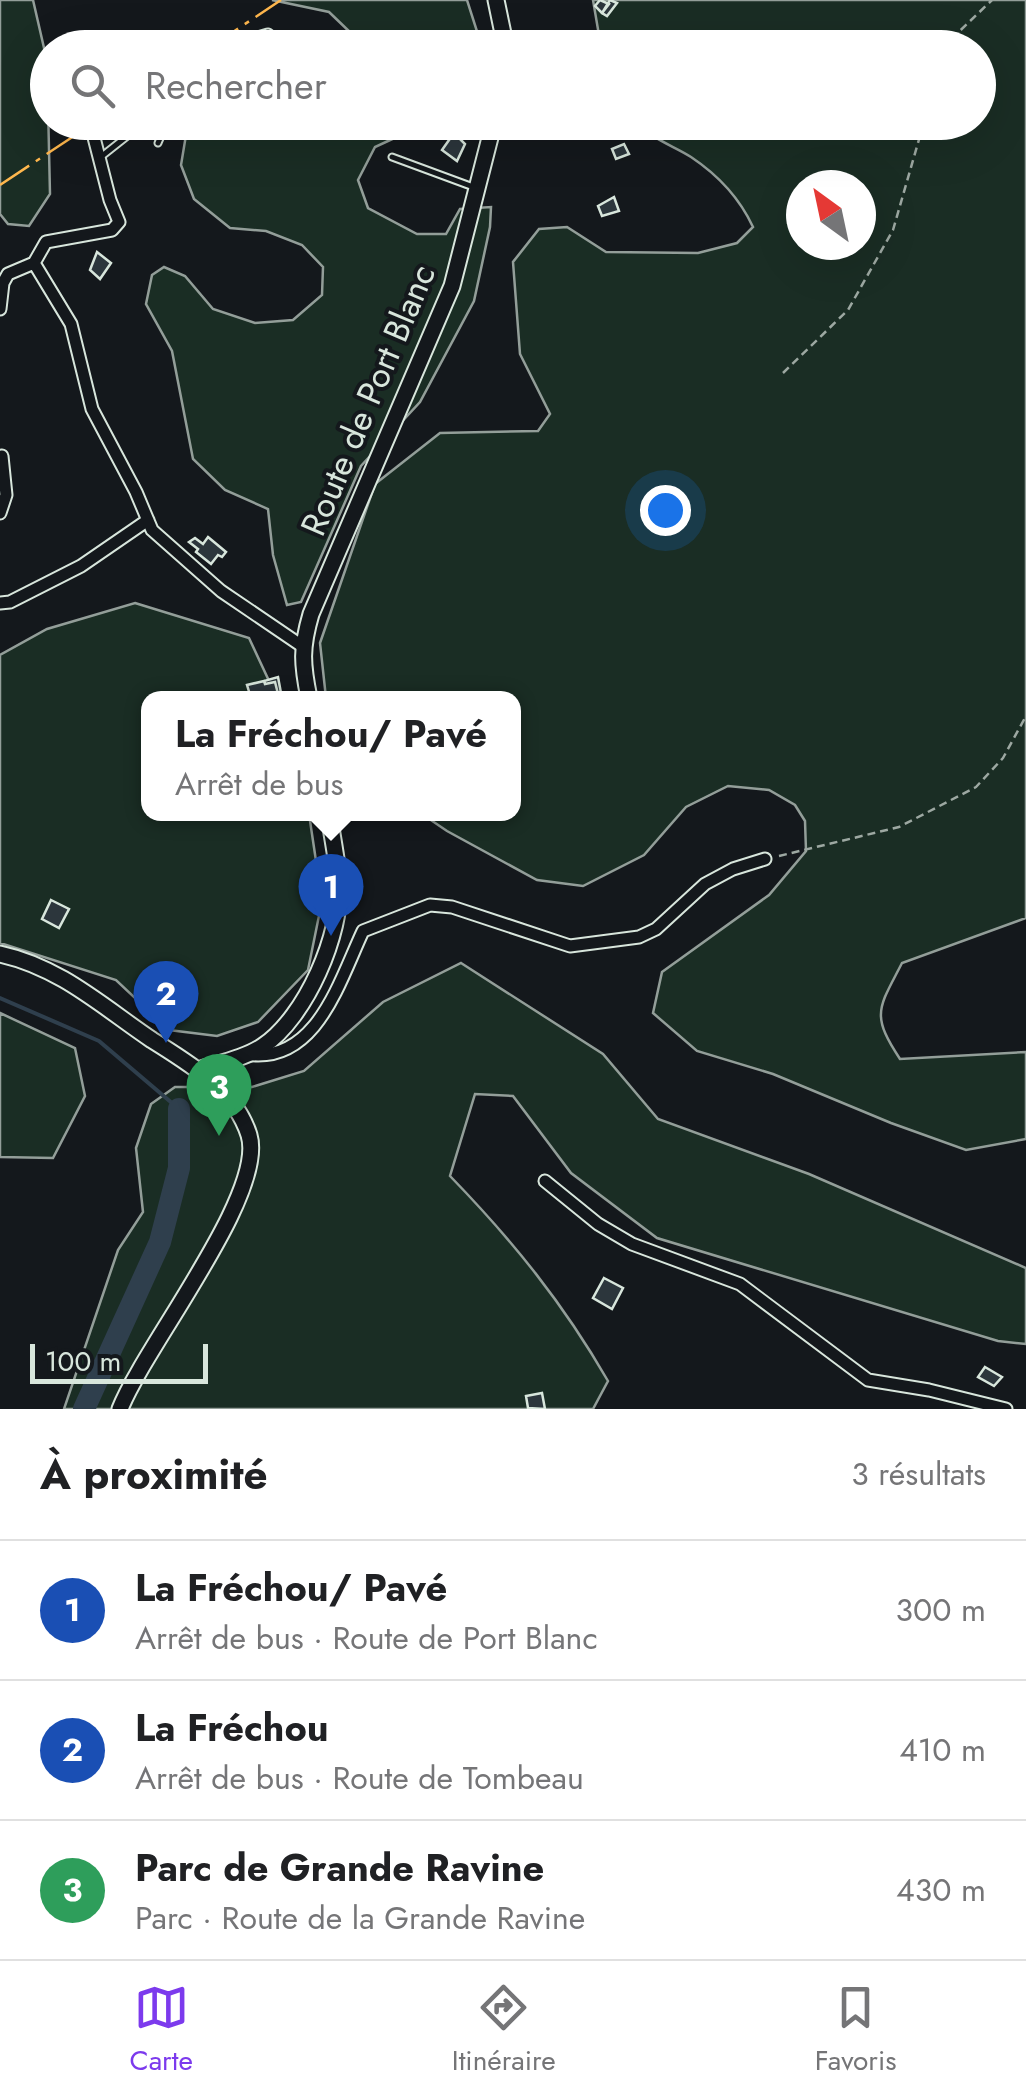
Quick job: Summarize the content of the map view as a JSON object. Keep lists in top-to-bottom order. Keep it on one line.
{"streets":{"street":["Route de Port Blanc"]},"scale_bar":"100 m","north":"top left","page":{"search":"Rechercher","popup":["La Fréchou/ Pavé","Arrêt de bus"],"pins":["1","2","3"],"scale":"100 m","heading":["À proximité","3 résultats"],"list":[{"mark":"1","name":"La Fréchou/ Pavé","note":"Arrêt de bus · Route de Port Blanc","value":"300 m"},{"mark":"2","name":"La Fréchou","note":"Arrêt de bus · Route de Tombeau","value":"410 m"},{"mark":"3","name":"Parc de Grande Ravine","note":"Parc · Route de la Grande Ravine","value":"430 m"}],"nav":["Carte","Itinéraire","Favoris"]}}
